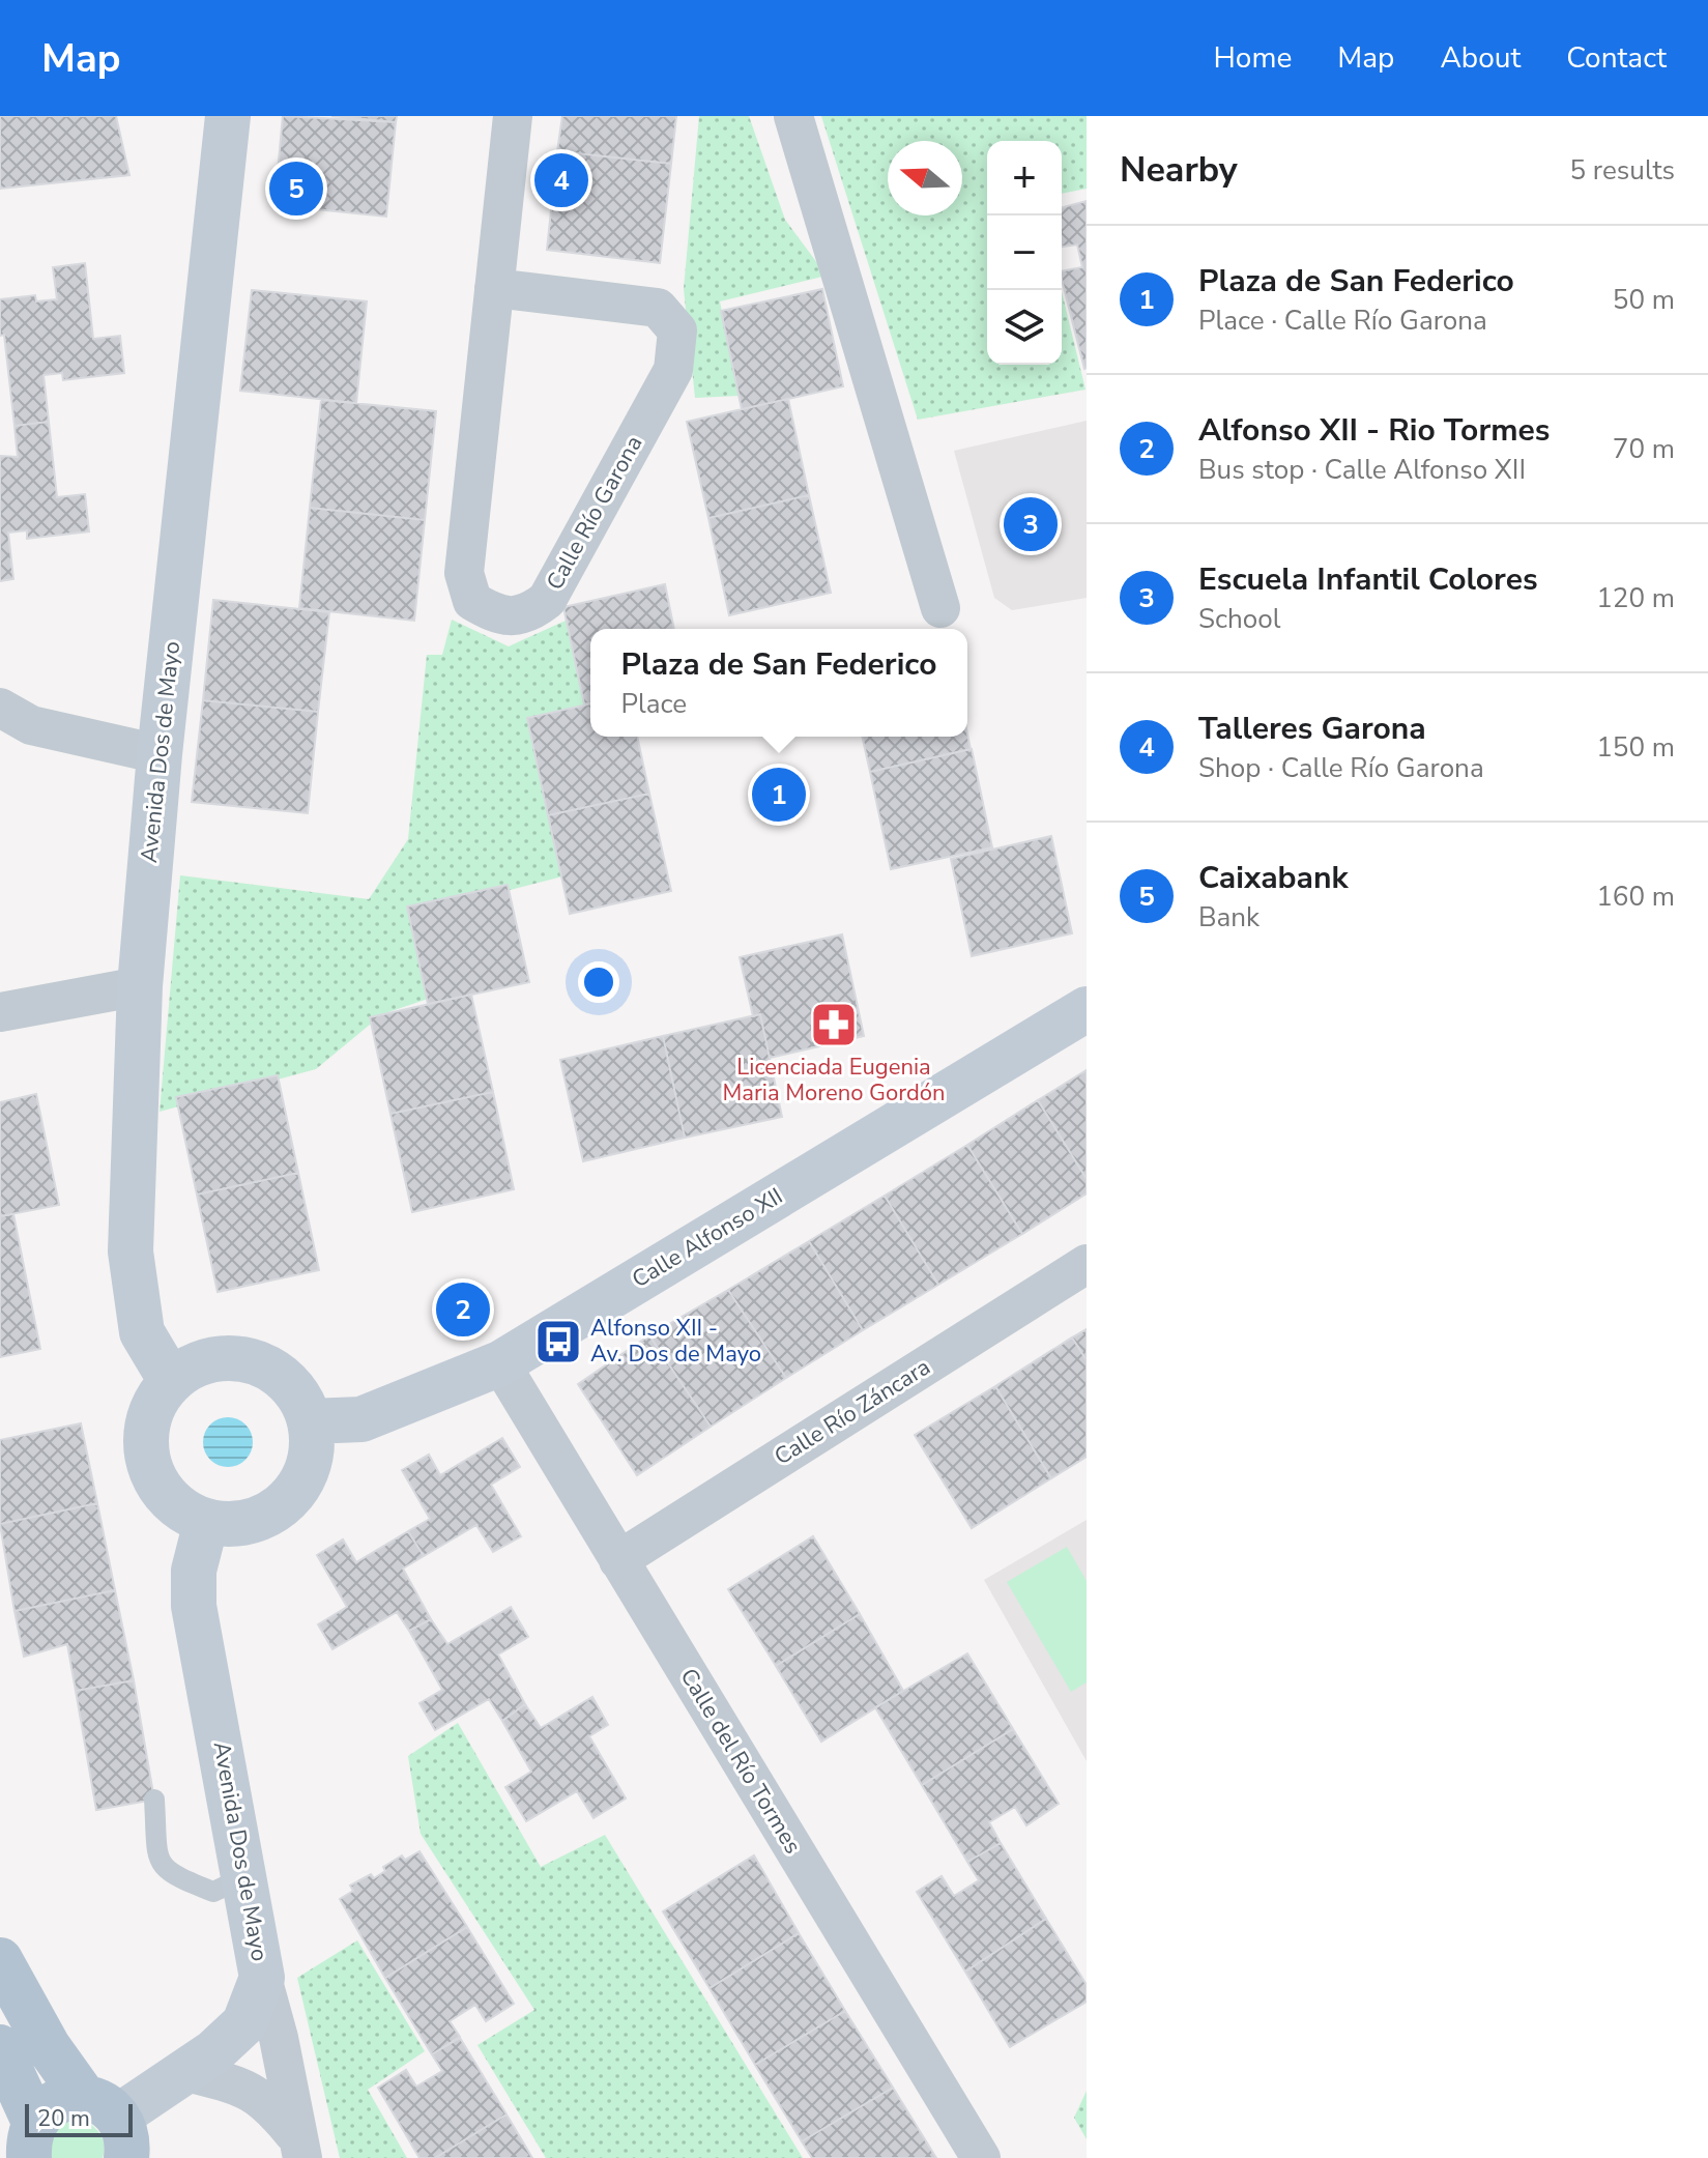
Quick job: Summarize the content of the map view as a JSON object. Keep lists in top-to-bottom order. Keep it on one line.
{"streets":{"street":["Calle Río Garona","Avenida Dos de Mayo","Calle Alfonso XII","Calle Río Záncara","Calle del Río Tormes"]},"crossings":[["Avenida Dos de Mayo","Calle Alfonso XII"],["Calle Alfonso XII","Calle del Río Tormes"],["Calle Río Záncara","Calle del Río Tormes"]],"places":{"pharmacy":["Licenciada Eugenia Maria Moreno Gordón"],"bus stop":["Alfonso XII - Av. Dos de Mayo"]},"scale_bar":"20 m","north":"left","page":{"header":"Map","nav":["Home","Map","About","Contact"],"heading":["Nearby","5 results"],"map_buttons":["+","−"],"pins":["4","5","3","1","2"],"list":[{"mark":"1","name":"Plaza de San Federico","note":"Place · Calle Río Garona","value":"50 m"},{"mark":"2","name":"Alfonso XII - Rio Tormes","note":"Bus stop · Calle Alfonso XII","value":"70 m"},{"mark":"3","name":"Escuela Infantil Colores","note":"School","value":"120 m"},{"mark":"4","name":"Talleres Garona","note":"Shop · Calle Río Garona","value":"150 m"},{"mark":"5","name":"Caixabank","note":"Bank","value":"160 m"}],"popup":["Plaza de San Federico","Place"],"scale":"20 m"}}
